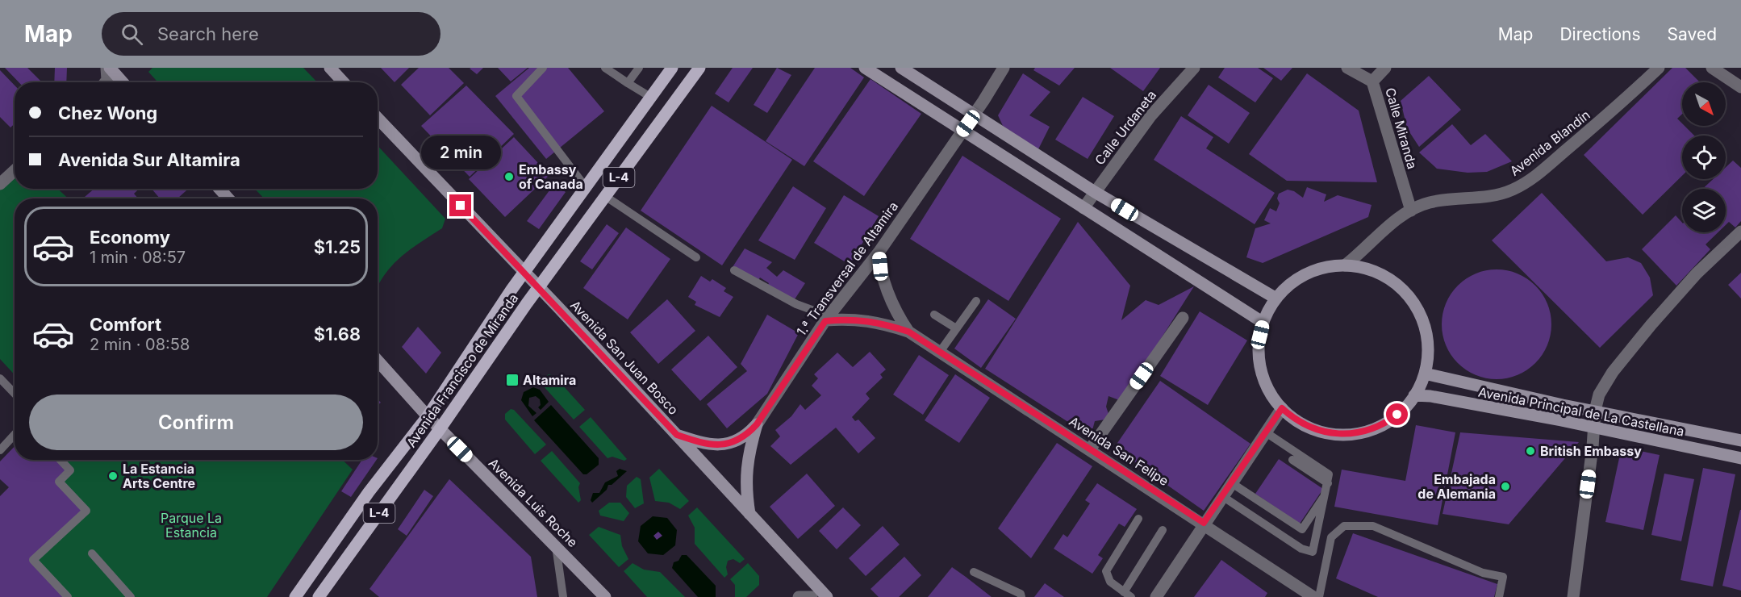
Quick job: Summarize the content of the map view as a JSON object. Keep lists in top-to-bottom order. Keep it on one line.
{"streets":{"main road":["L-4","Avenida Francisco de Miranda"],"street":["Calle Urdaneta","Calle Miranda","Avenida Blandín","1.ª Transversal de Altamira","Avenida San Juan Bosco","Avenida Principal de La Castellana","Avenida San Felipe","Avenida Luis Roche"]},"crossings":[["Calle Miranda","Avenida Blandín"],["Avenida Blandín","Avenida Principal de La Castellana"],["1.ª Transversal de Altamira","Avenida San Felipe"],["Avenida San Juan Bosco","Avenida Francisco de Miranda"],["Avenida Francisco de Miranda","Avenida Luis Roche"]],"parks":["Parque La Estancia"],"places":{"other":["Embassy of Canada","British Embassy","La Estancia Arts Centre","Embajada de Alemania"],"transit":["Altamira"]},"north":"bottom right","page":{"header":"Map","search":"Search here","nav":["Map","Directions","Saved"],"banner":["Chez Wong","Avenida Sur Altamira"],"bubble":"2 min","list":[{"name":"Economy","note":"1 min · 08:57","value":"$1.25"},{"name":"Comfort","note":"2 min · 08:58","value":"$1.68"}],"buttons":"Confirm"}}
